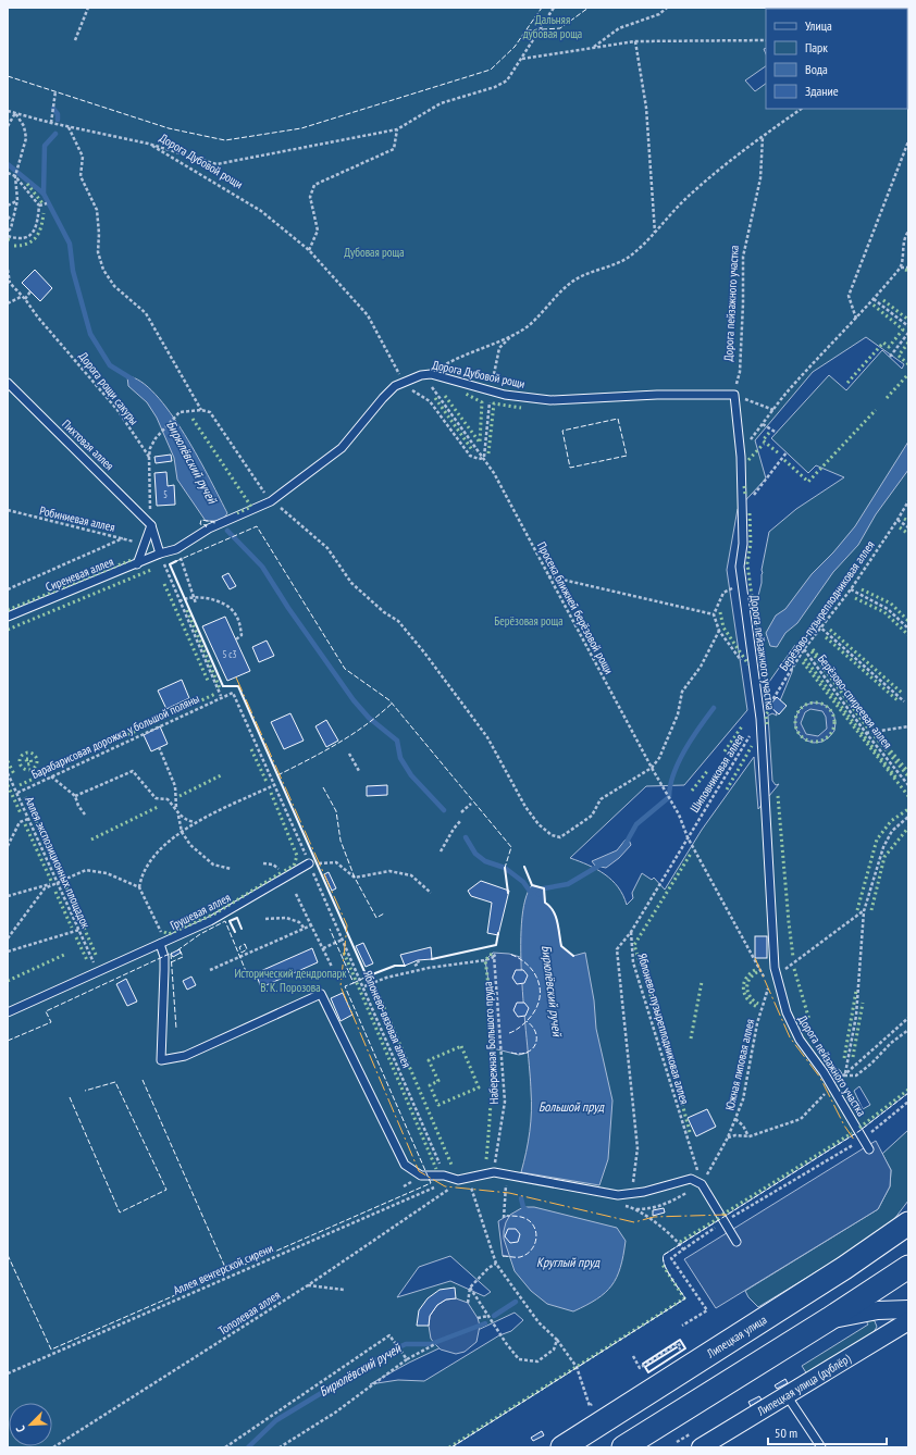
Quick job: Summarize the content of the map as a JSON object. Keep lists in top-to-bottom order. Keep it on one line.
{"streets":{"main road":["Липецкая улица"],"street":["Липецкая улица (дублёр)"],"lane":["Дорога Дубовой рощи","Дорога пейзажного участка","Пихтовая аллея","Сиреневая аллея","Грушевая аллея"],"path":["Дорога рощи сакуры","Робиниевая аллея","Берёзово-пузыреплодниковая аллея","Просека ближней берёзовой рощи","Берёзово-спиреевая аллея","Барабарисовая дорожка у большой поляны","Шиповниковая аллея","Аллея экспозиционных площадок","Яблонево-вязовая аллея","Яблонево-пузыреплодниковая аллея","Набережная Большого пруда","Южная липовая аллея","Аллея венгерской сирени","Тополевая аллея"]},"crossings":[["Дорога Дубовой рощи","Дорога пейзажного участка"],["Дорога Дубовой рощи","Просека ближней берёзовой рощи"],["Дорога пейзажного участка","Берёзово-пузыреплодниковая аллея"],["Дорога пейзажного участка","Шиповниковая аллея"],["Дорога пейзажного участка","Южная липовая аллея"],["Берёзово-пузыреплодниковая аллея","Берёзово-спиреевая аллея"],["Берёзово-пузыреплодниковая аллея","Шиповниковая аллея"],["Просека ближней берёзовой рощи","Шиповниковая аллея"],["Барабарисовая дорожка у большой поляны","Аллея экспозиционных площадок"],["Барабарисовая дорожка у большой поляны","Яблонево-вязовая аллея"],["Грушевая аллея","Яблонево-вязовая аллея"],["Яблонево-вязовая аллея","Набережная Большого пруда"],["Яблонево-вязовая аллея","Аллея венгерской сирени"],["Яблонево-пузыреплодниковая аллея","Южная липовая аллея"]],"water":["Бирюлёвский ручей","Большой пруд","Круглый пруд"],"parks":["Дальняя дубовая роща","Дубовая роща","Берёзовая роща","Исторический дендропарк В. К. Порозова"],"house_numbers":["5","5 с3"],"legend":["Улица","Парк","Вода","Здание"],"scale_bar":"50 m","north":"bottom left"}
